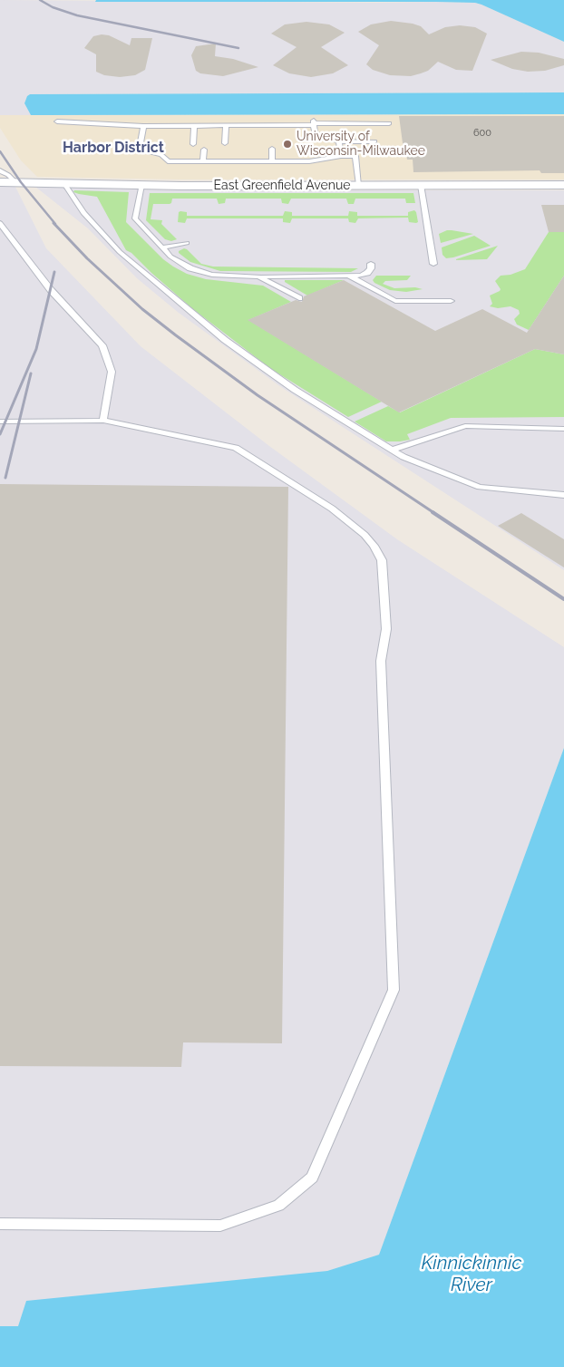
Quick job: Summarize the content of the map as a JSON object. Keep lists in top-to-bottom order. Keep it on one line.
{"streets":{"street":["East Greenfield Avenue"]},"districts":["Harbor District"],"water":["Kinnickinnic River"],"places":["University of Wisconsin-Milwaukee"],"house_numbers":["600"]}
